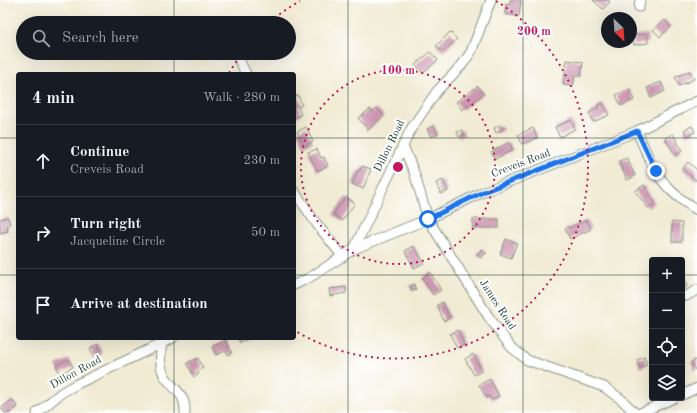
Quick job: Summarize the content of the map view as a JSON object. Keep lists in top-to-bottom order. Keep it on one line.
{"streets":{"street":["Dillon Road","Creveis Road","James Road"]},"crossings":[["Dillon Road","Creveis Road"],["Dillon Road","James Road"],["Creveis Road","James Road"]],"north":"bottom right","page":{"search":"Search here","heading":["4 min","Walk · 280 m"],"list":[["Continue","Creveis Road","230 m"],["Turn right","Jacqueline Circle","50 m"],"Arrive at destination"],"map_buttons":["+","−"]},"rings":["200 m","100 m"]}
